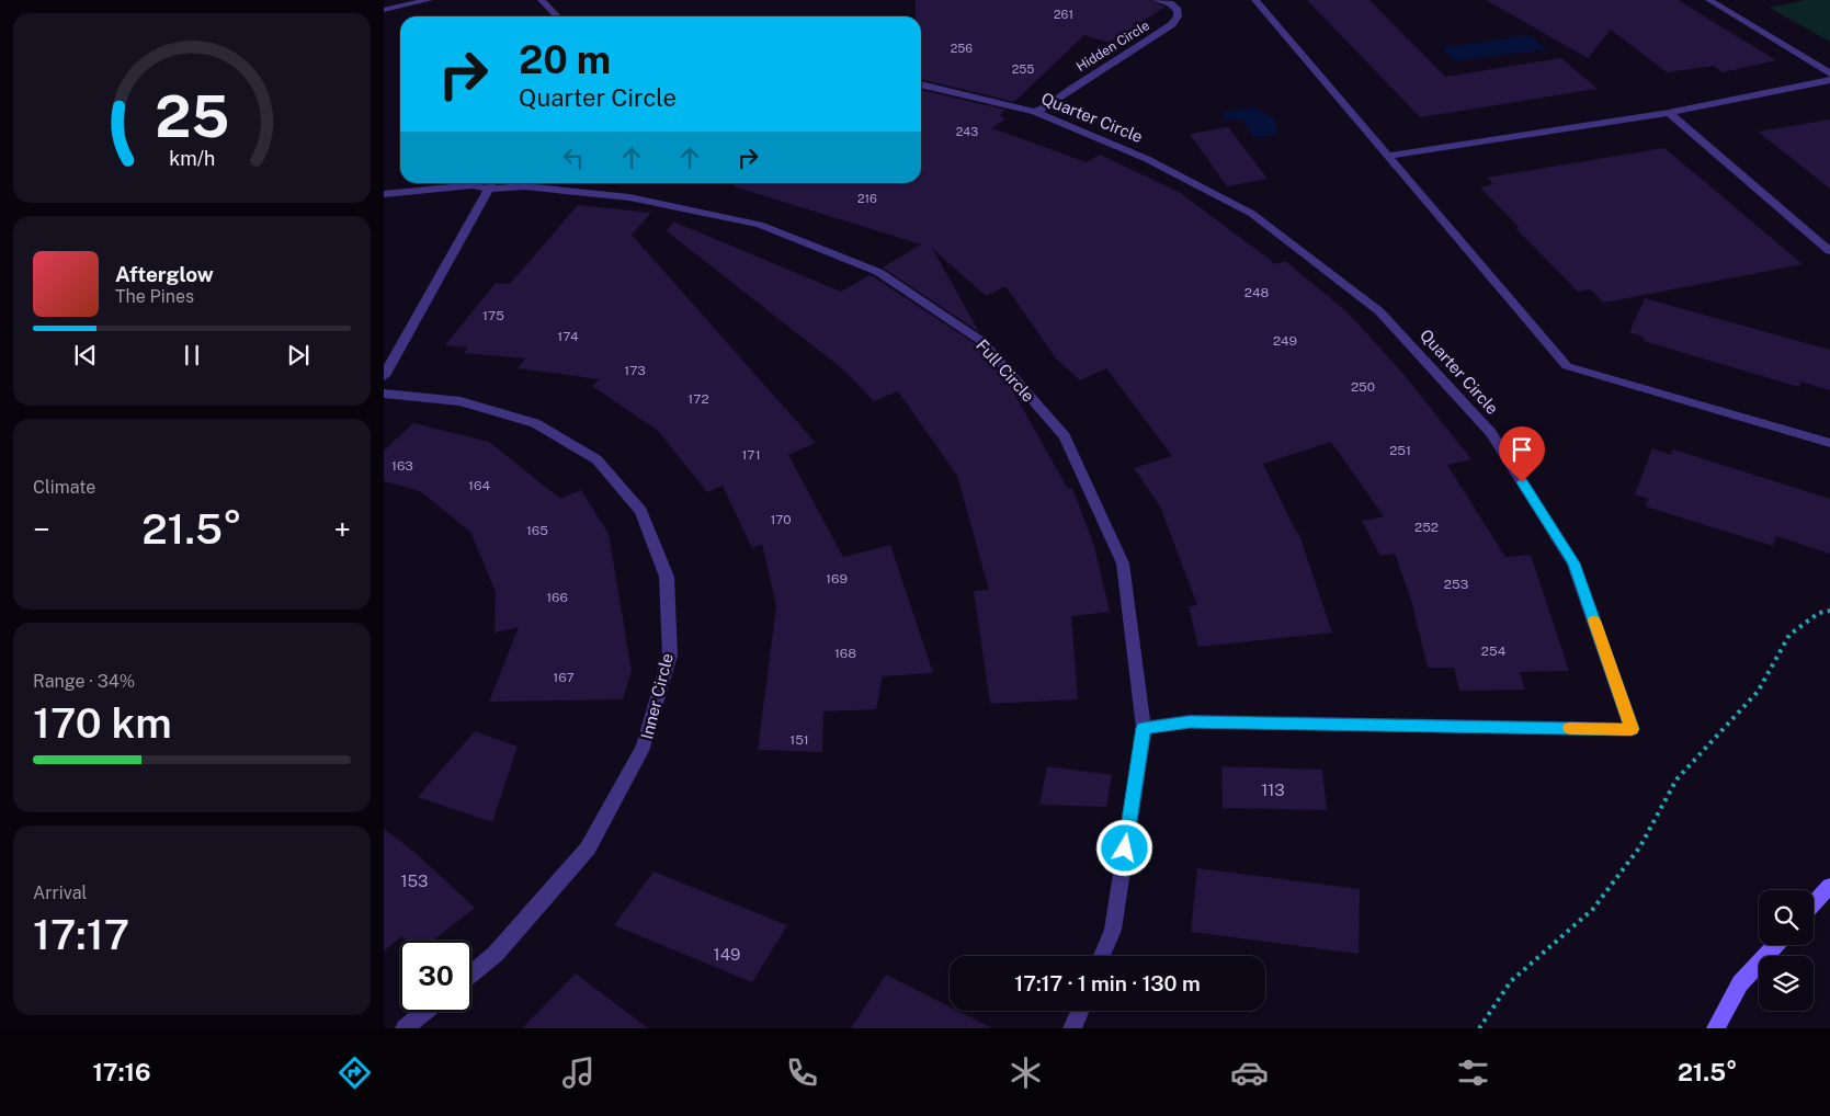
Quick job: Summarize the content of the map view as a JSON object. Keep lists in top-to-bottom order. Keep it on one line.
{"streets":{"street":["Hidden Circle","Quarter Circle","Full Circle","Inner Circle"]},"crossings":[["Hidden Circle","Quarter Circle"],["Quarter Circle","Full Circle"]],"house_numbers":["261","256","255","243","216","248","175","174","249","173","250","172","251","171","163","164","170","252","165","169","253","166","254","168","167","151","113","153","149"],"page":{"turn":["20 m","Quarter Circle"],"song":["Afterglow","The Pines"],"tile":["Climate",["Range · 34%","170 km"],["Arrival","17:17"]],"heat":["−","21.5°","+"],"limit":"30","trip":"17:17 · 1 min · 130 m","tabs":["17:16","21.5°"],"gauge":["25","km/h"]}}
